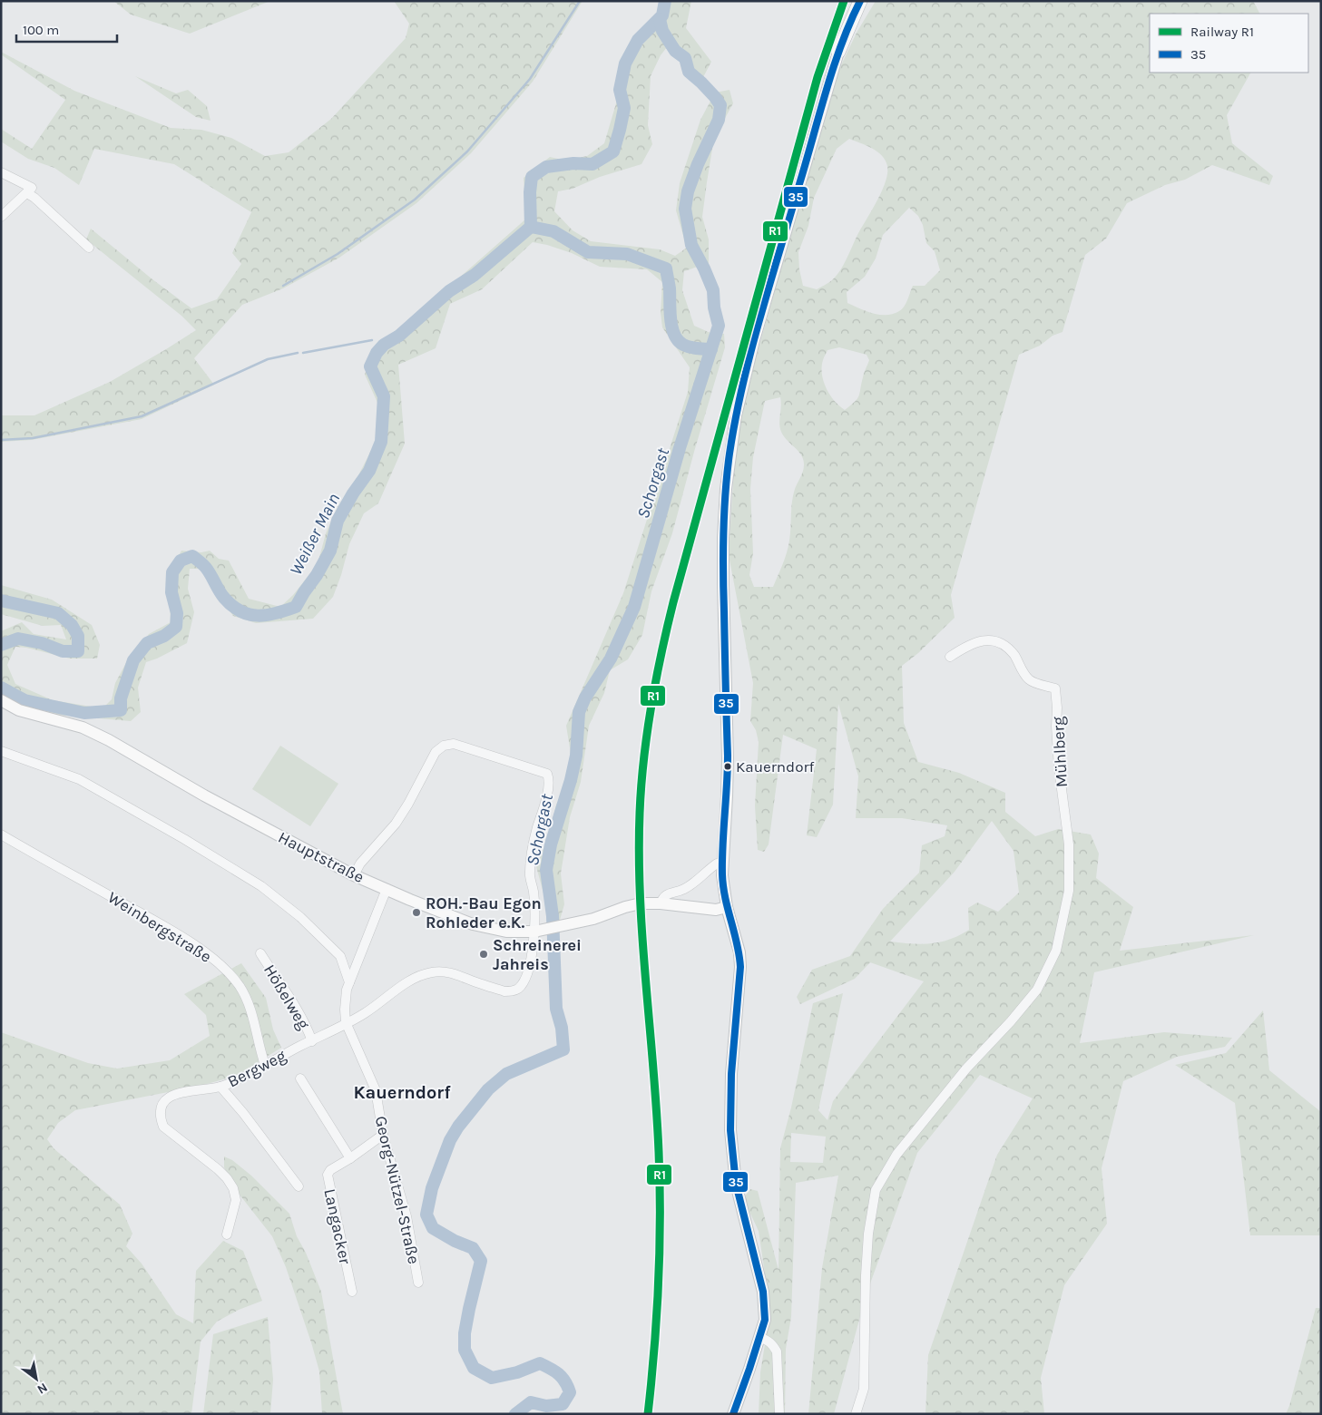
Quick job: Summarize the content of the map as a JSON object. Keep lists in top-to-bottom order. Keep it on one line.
{"streets":{"main road":["Hauptstraße"],"street":["Mühlberg","Weinbergstraße","Hößelweg","Bergweg","Georg-Nützel-Straße","Langacker"]},"crossings":[["Hauptstraße","Bergweg"],["Weinbergstraße","Bergweg"],["Hößelweg","Bergweg"],["Bergweg","Georg-Nützel-Straße"],["Georg-Nützel-Straße","Langacker"]],"districts":["Kauerndorf"],"water":["Schorgast","Weißer Main"],"places":["Kauerndorf","ROH.-Bau Egon Rohleder e.K.","Schreinerei Jahreis"],"lines":["rail line R1","transit line 35"],"legend":["Railway R1","35"],"scale_bar":"100 m","north":"bottom right"}
